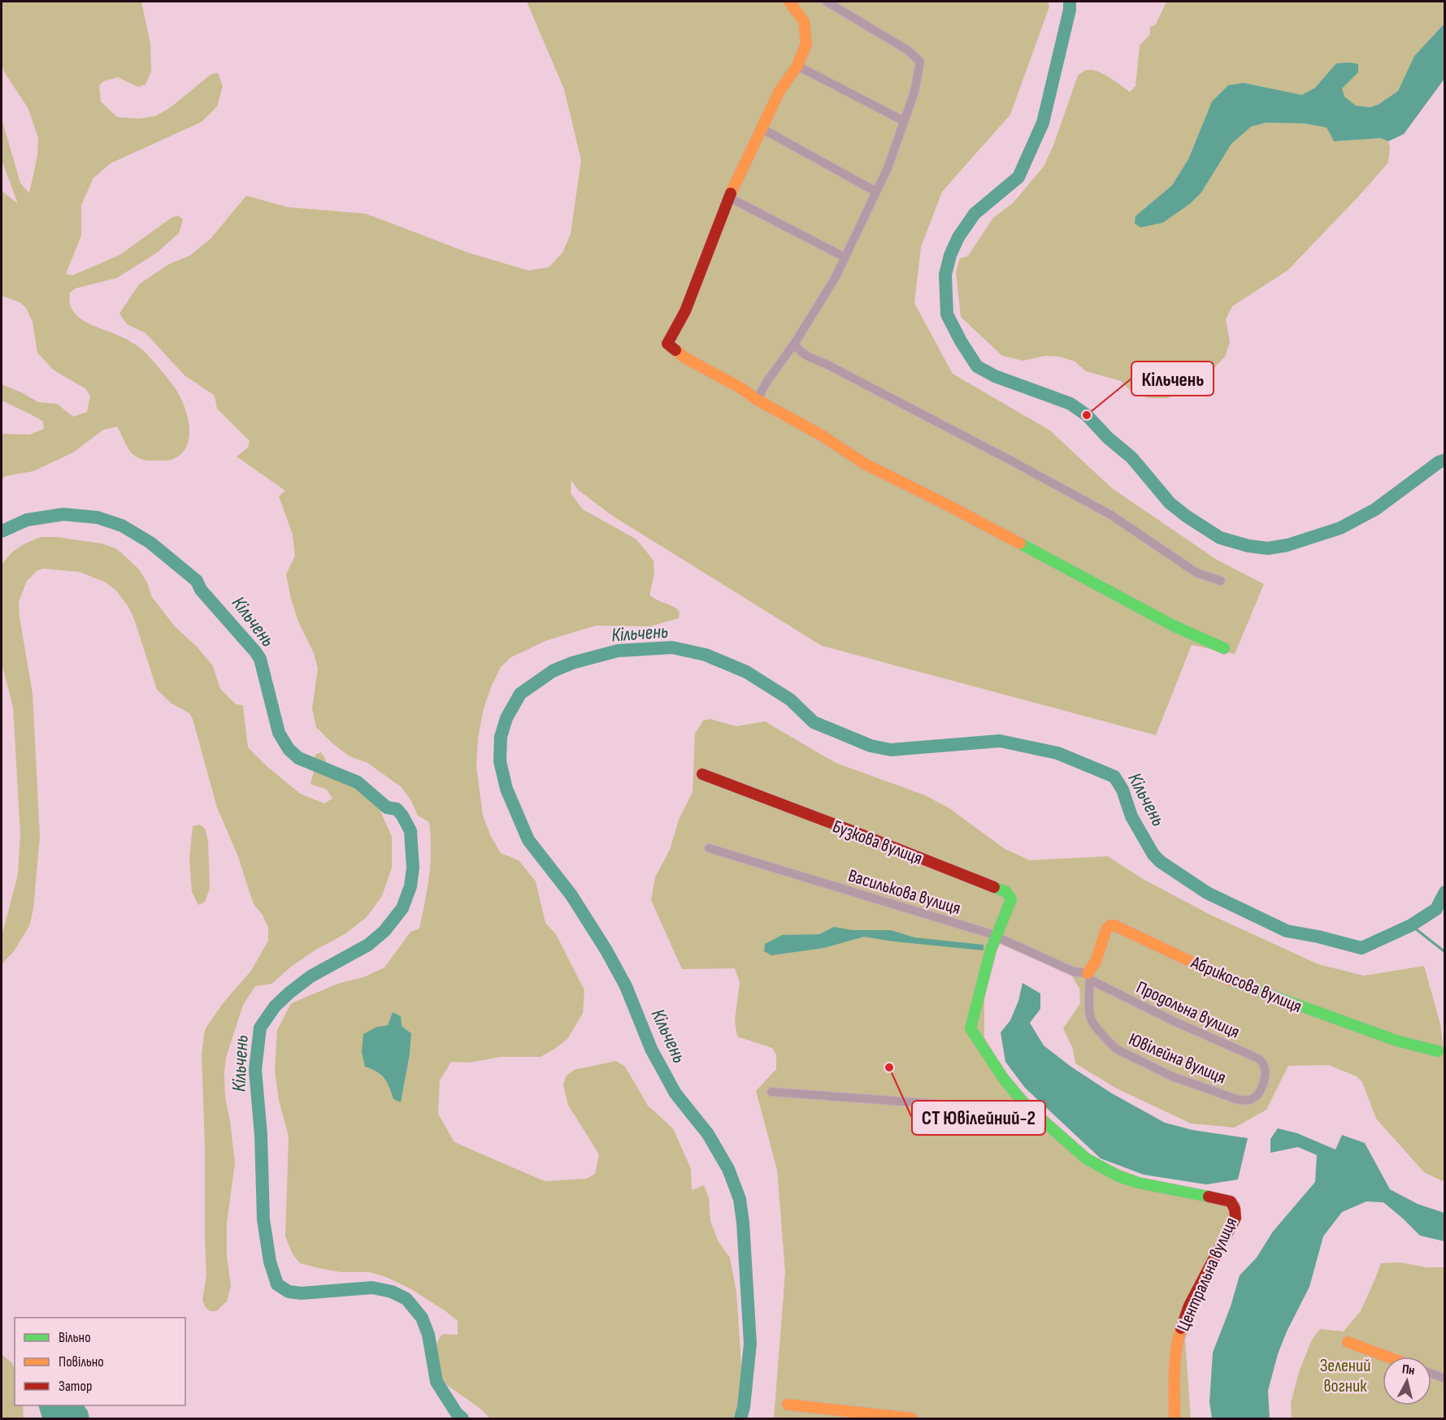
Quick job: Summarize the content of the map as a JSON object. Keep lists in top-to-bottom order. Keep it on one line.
{"streets":{"street":["Бузкова вулиця","Василькова вулиця","Абрикосова вулиця","Продольна вулиця","Ювілейна вулиця","Центральна вулиця"]},"crossings":[["Бузкова вулиця","Василькова вулиця"],["Бузкова вулиця","Центральна вулиця"],["Василькова вулиця","Абрикосова вулиця"],["Василькова вулиця","Продольна вулиця"],["Василькова вулиця","Ювілейна вулиця"],["Василькова вулиця","Центральна вулиця"],["Абрикосова вулиця","Продольна вулиця"],["Абрикосова вулиця","Ювілейна вулиця"],["Продольна вулиця","Ювілейна вулиця"]],"water":["Кільчень"],"parks":["Зелений вогник"],"places":["Кільчень","СT Ювілейний-2"],"legend":["Вільно","Повільно","Затор"],"north":"top"}
